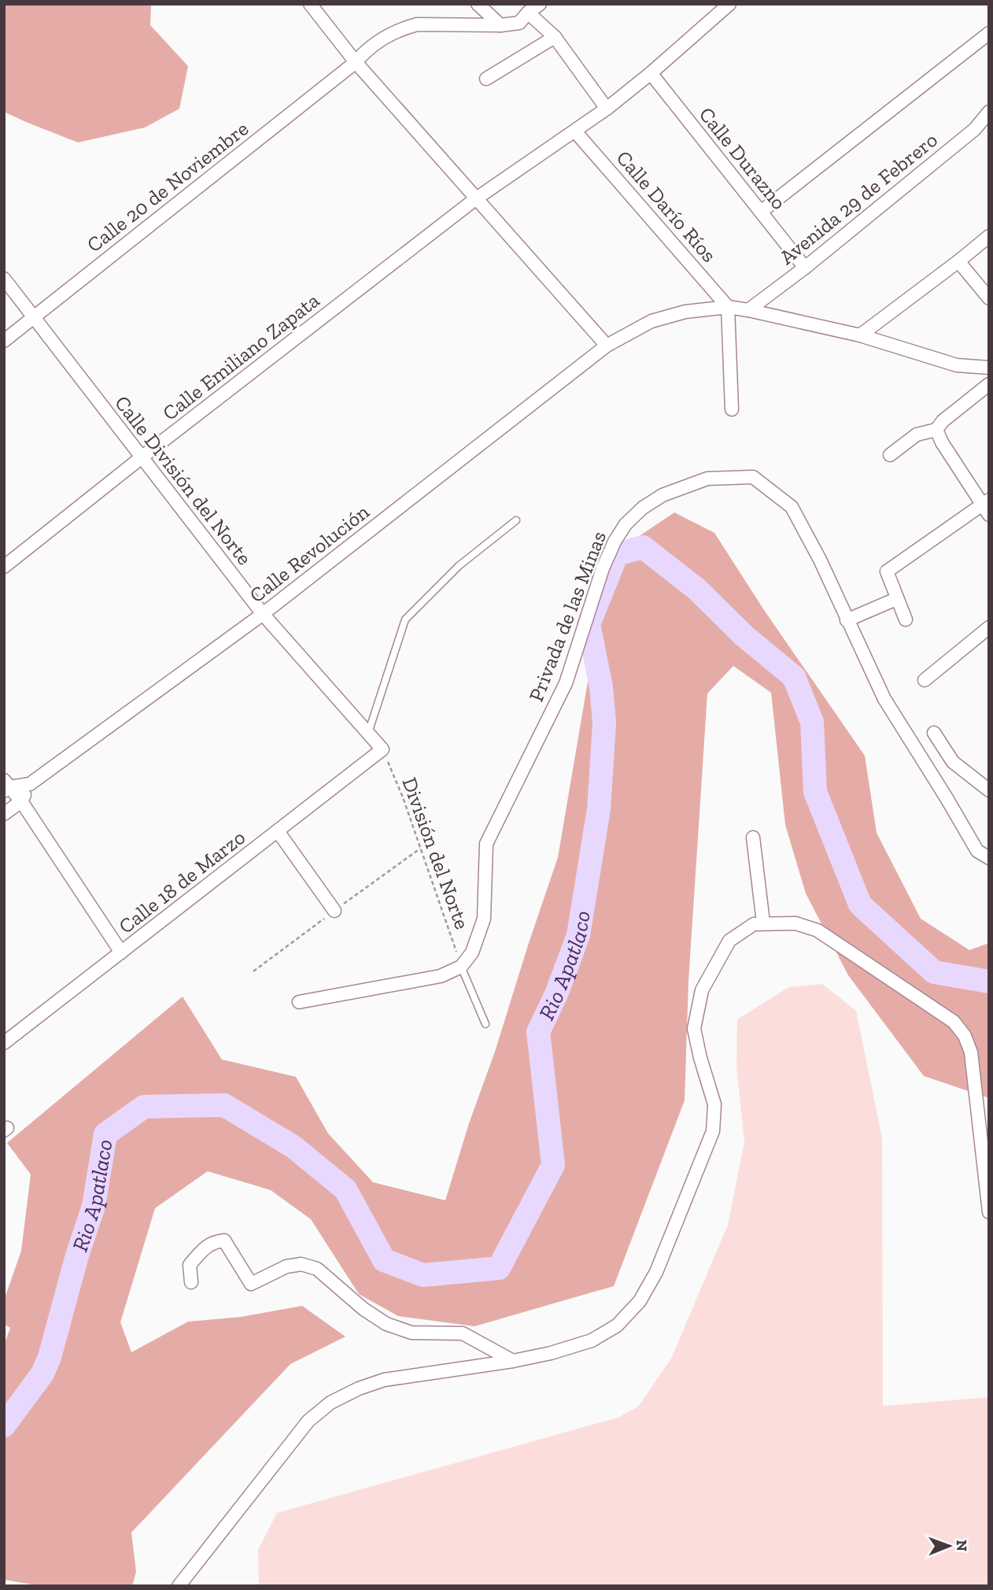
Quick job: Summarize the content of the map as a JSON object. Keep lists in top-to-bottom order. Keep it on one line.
{"streets":{"street":["Calle Durazno","Calle 20 de Noviembre","Avenida 29 de Febrero","Calle Darío Ríos","Calle Emiliano Zapata","Calle División del Norte","Calle Revolución","Privada de las Minas","Calle 18 de Marzo"],"path":["División del Norte"]},"crossings":[["Calle Durazno","Avenida 29 de Febrero"],["Calle Durazno","Calle Emiliano Zapata"],["Calle 20 de Noviembre","Calle División del Norte"],["Avenida 29 de Febrero","Calle Revolución"],["Calle Darío Ríos","Calle Emiliano Zapata"],["Calle Darío Ríos","Calle Revolución"],["Calle Emiliano Zapata","Calle División del Norte"],["Calle División del Norte","Calle Revolución"],["Calle División del Norte","División del Norte"],["Calle División del Norte","Calle 18 de Marzo"],["Privada de las Minas","División del Norte"],["División del Norte","Calle 18 de Marzo"]],"water":["Rio Apatlaco"],"north":"right"}
